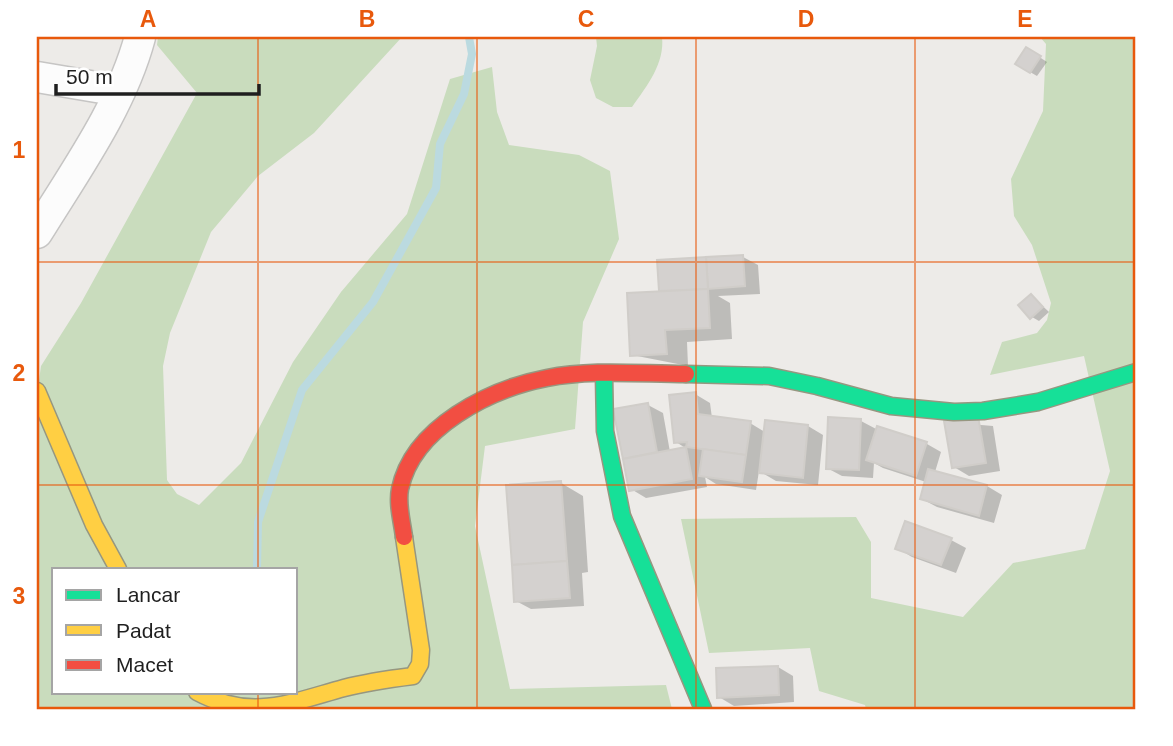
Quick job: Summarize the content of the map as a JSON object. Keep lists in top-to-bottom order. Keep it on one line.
{"legend":["Lancar","Padat","Macet"],"scale_bar":"50 m","grid":{"columns":["A","B","C","D","E"],"rows":["1","2","3"]}}
